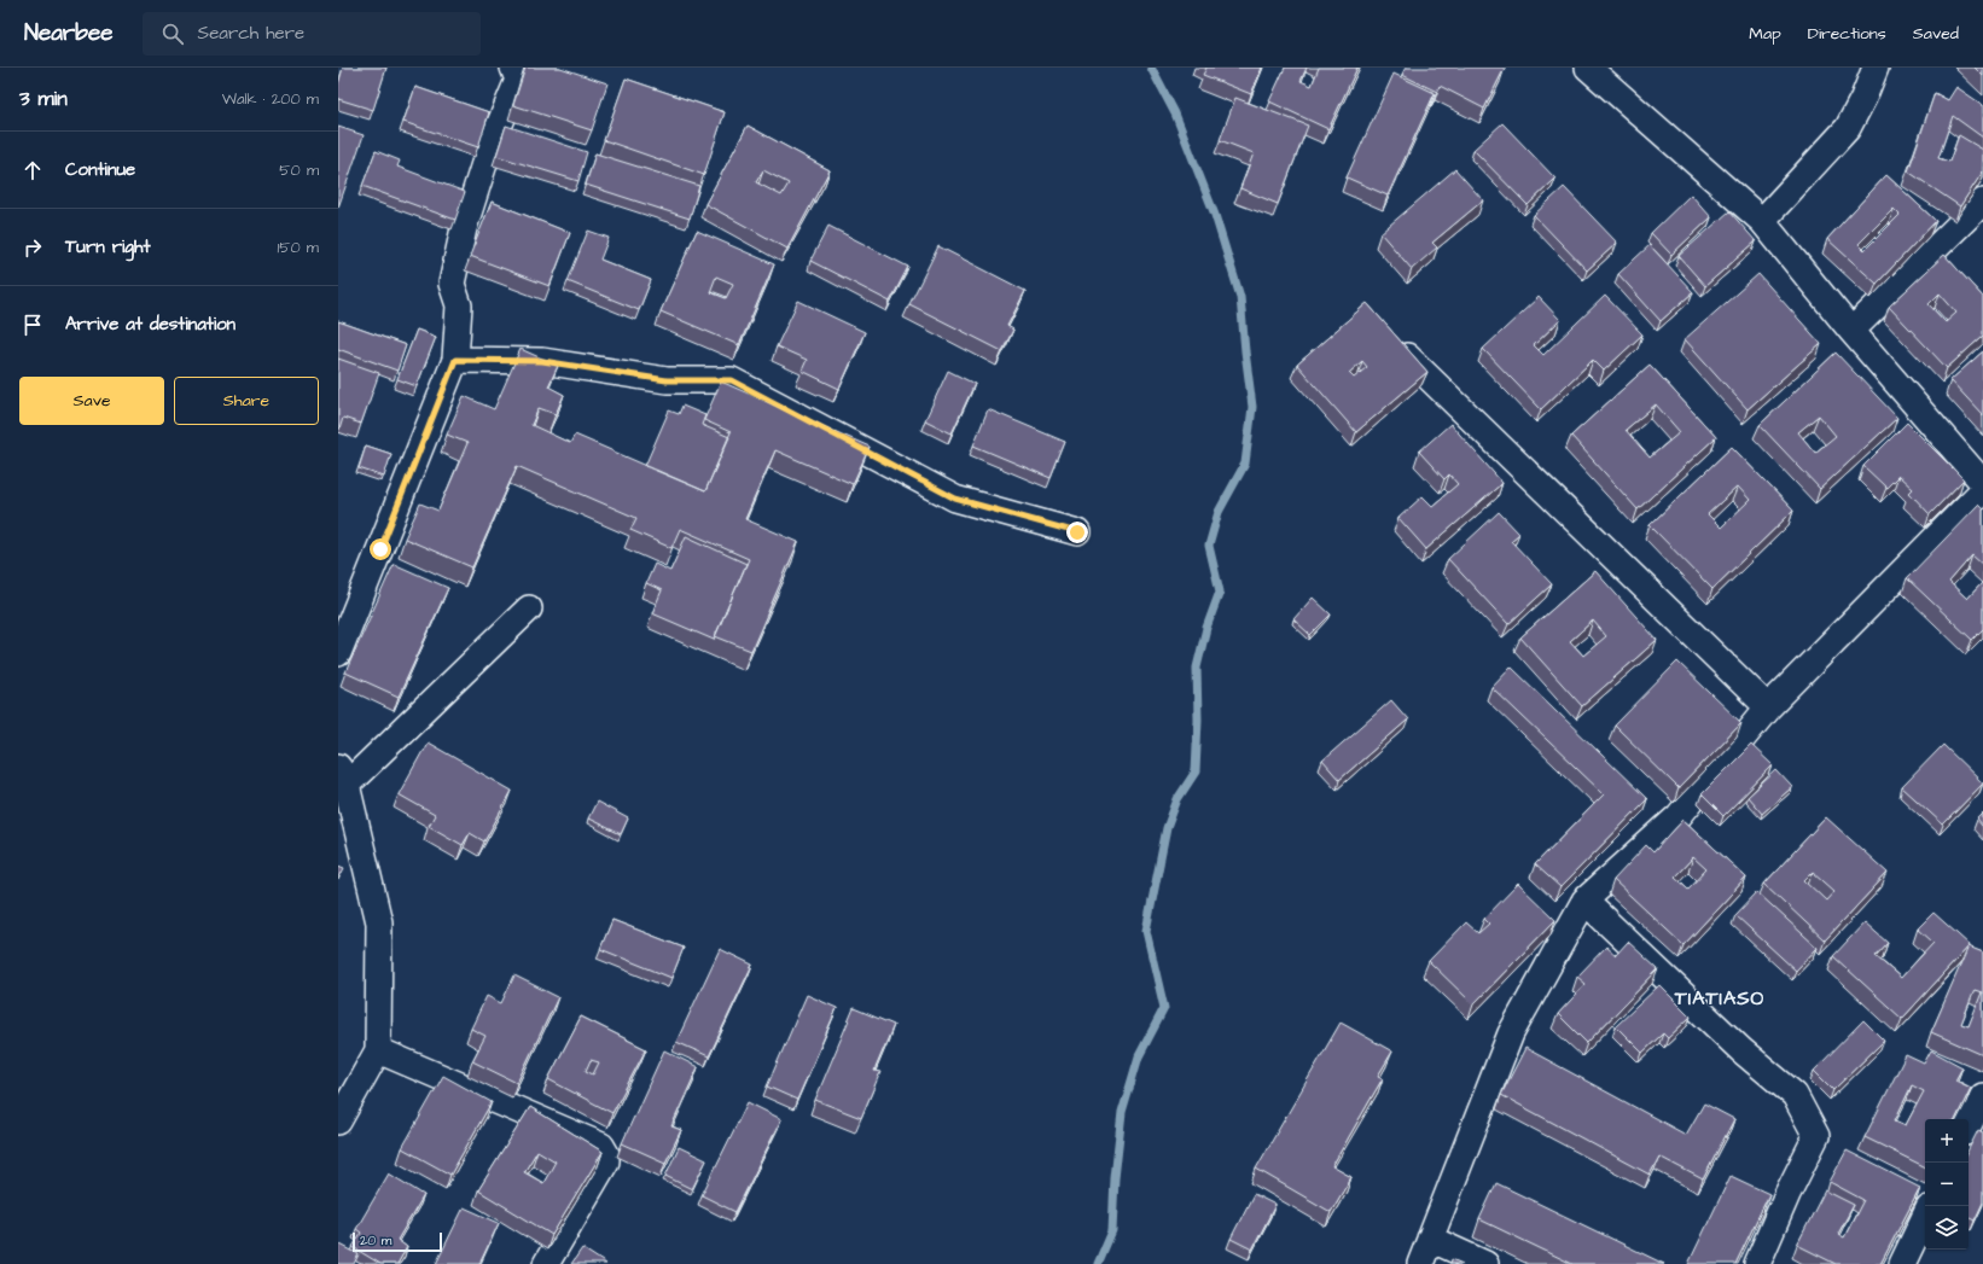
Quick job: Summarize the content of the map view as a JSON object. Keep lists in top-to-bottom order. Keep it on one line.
{"districts":["TIATIASO"],"scale_bar":"20 m","page":{"header":"Nearbee","search":"Search here","nav":["Map","Directions","Saved"],"heading":["3 min","Walk · 200 m"],"list":[["Continue","50 m"],["Turn right","150 m"],"Arrive at destination"],"buttons":["Save","Share"],"map_buttons":["+","−"],"scale":"20 m"}}
